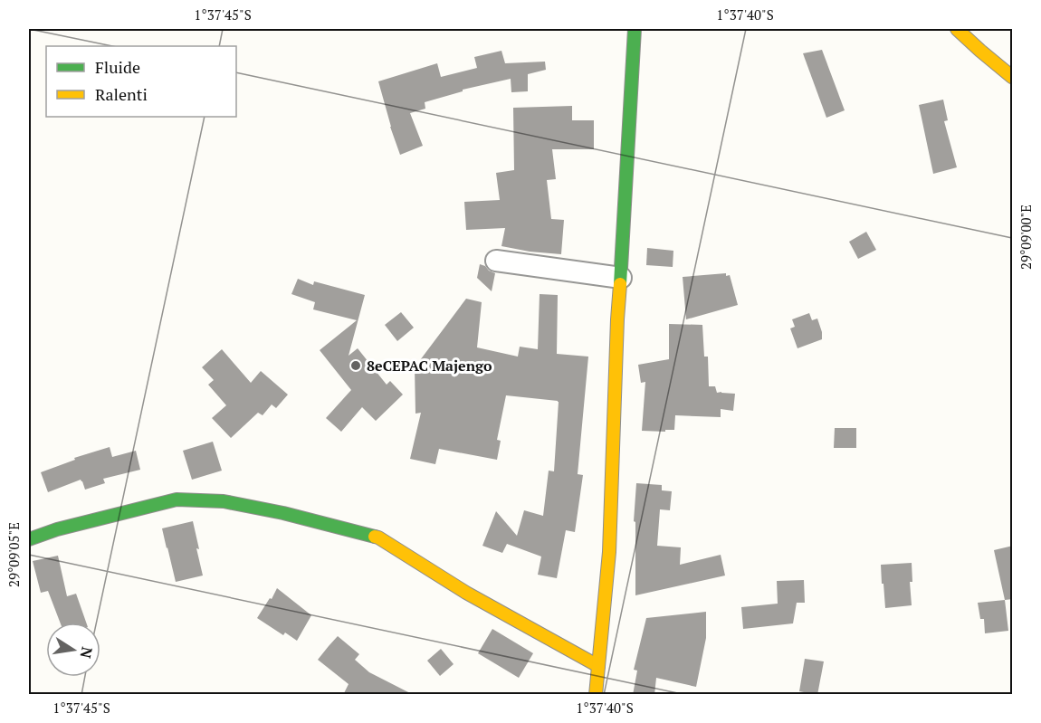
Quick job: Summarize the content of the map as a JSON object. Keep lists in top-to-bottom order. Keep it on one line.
{"places":["8eCEPAC Majengo"],"legend":["Fluide","Ralenti"],"north":"right","coordinates":["1°37'45\"S","1°37'40\"S","29°09'00\"E","29°09'05\"E"]}
